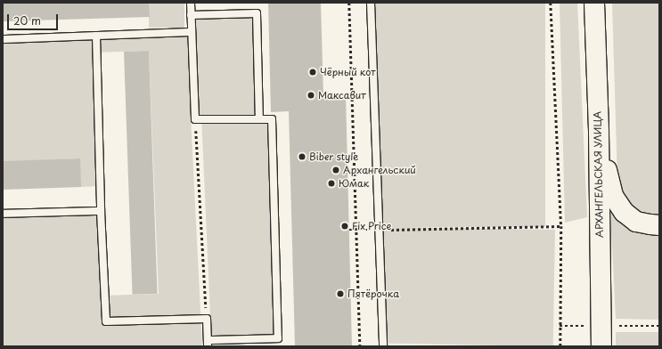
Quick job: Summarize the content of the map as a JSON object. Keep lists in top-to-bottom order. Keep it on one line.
{"streets":{"main road":["АРХАНГЕЛЬСКАЯ УЛИЦА"]},"places":["Чёрный кот","Максавит","Biber style","Архангельский","Юмак","Fix Price","Пятёрочка"],"scale_bar":"20 m"}
